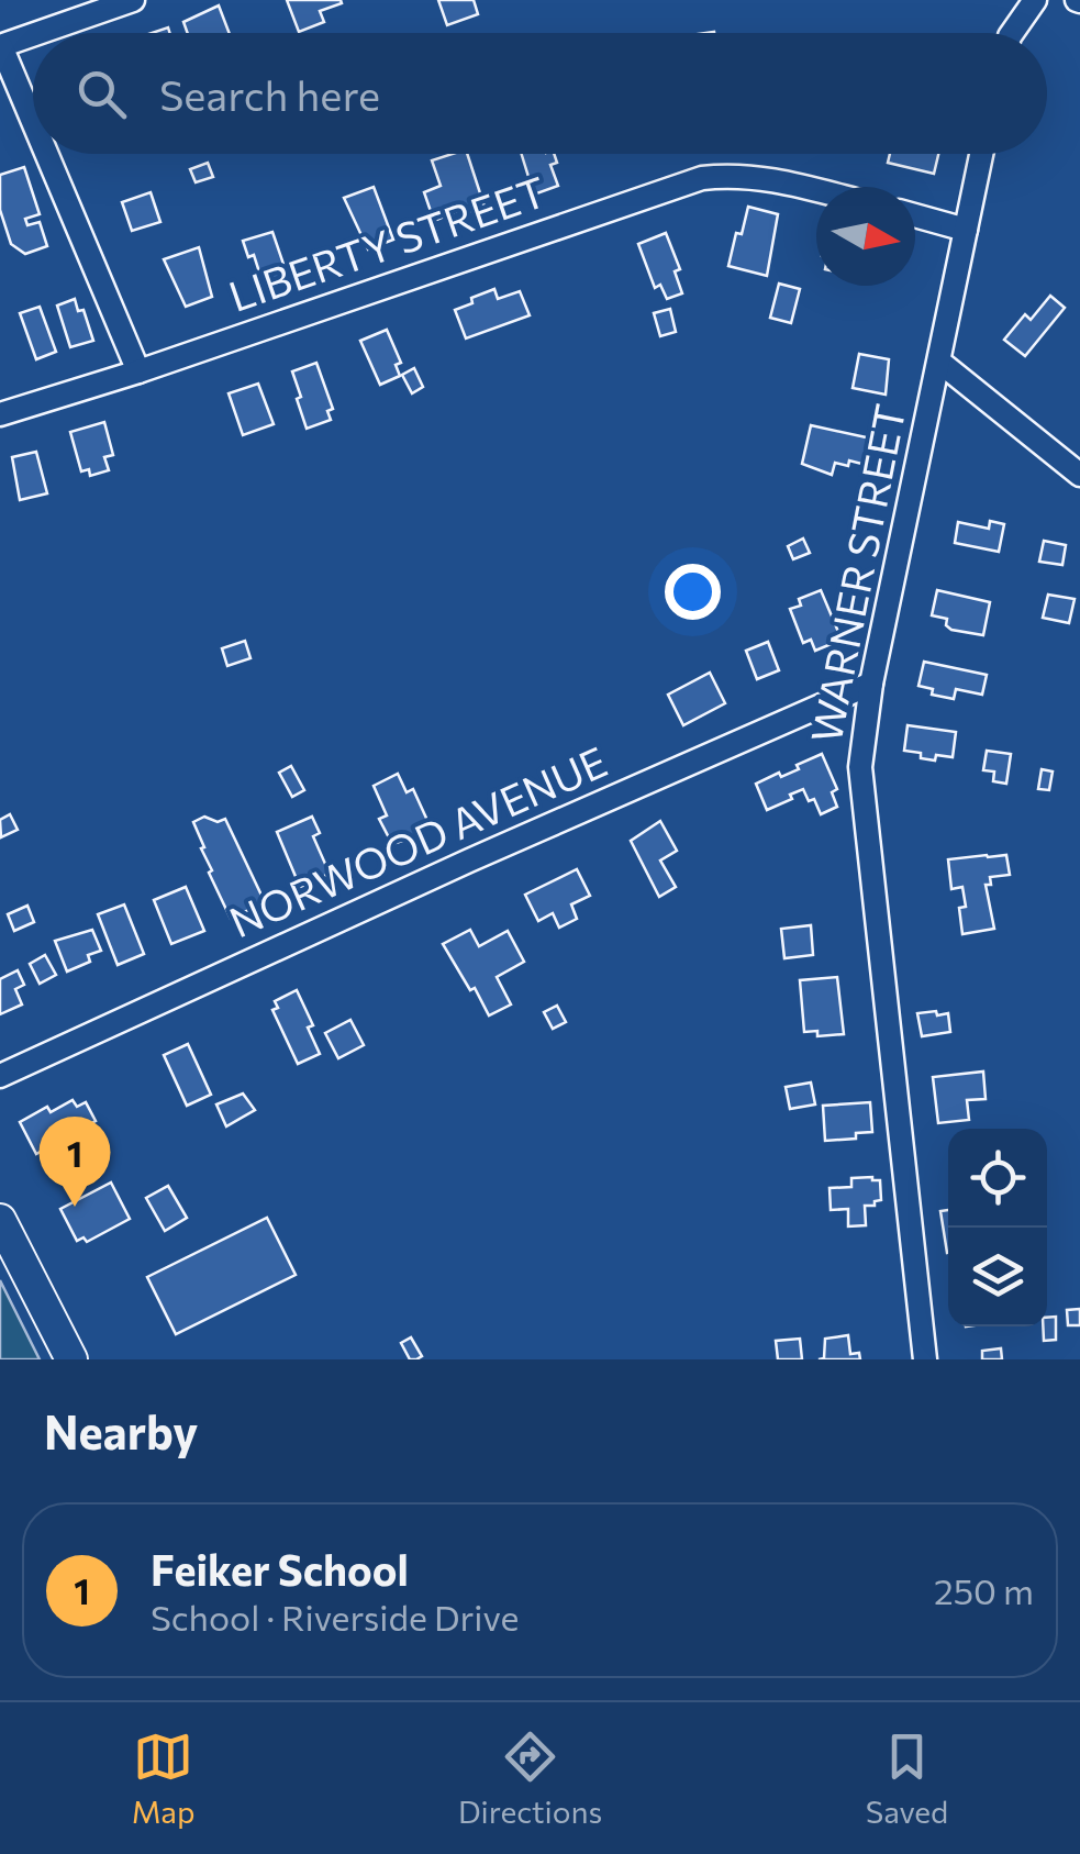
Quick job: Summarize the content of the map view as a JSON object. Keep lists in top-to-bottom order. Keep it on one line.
{"streets":{"street":["LIBERTY STREET","WARNER STREET","NORWOOD AVENUE"]},"crossings":[["WARNER STREET","NORWOOD AVENUE"]],"north":"right","page":{"search":"Search here","pins":"1","heading":"Nearby","list":[{"mark":"1","name":"Feiker School","note":"School · Riverside Drive","value":"250 m"}],"nav":["Map","Directions","Saved"]}}
